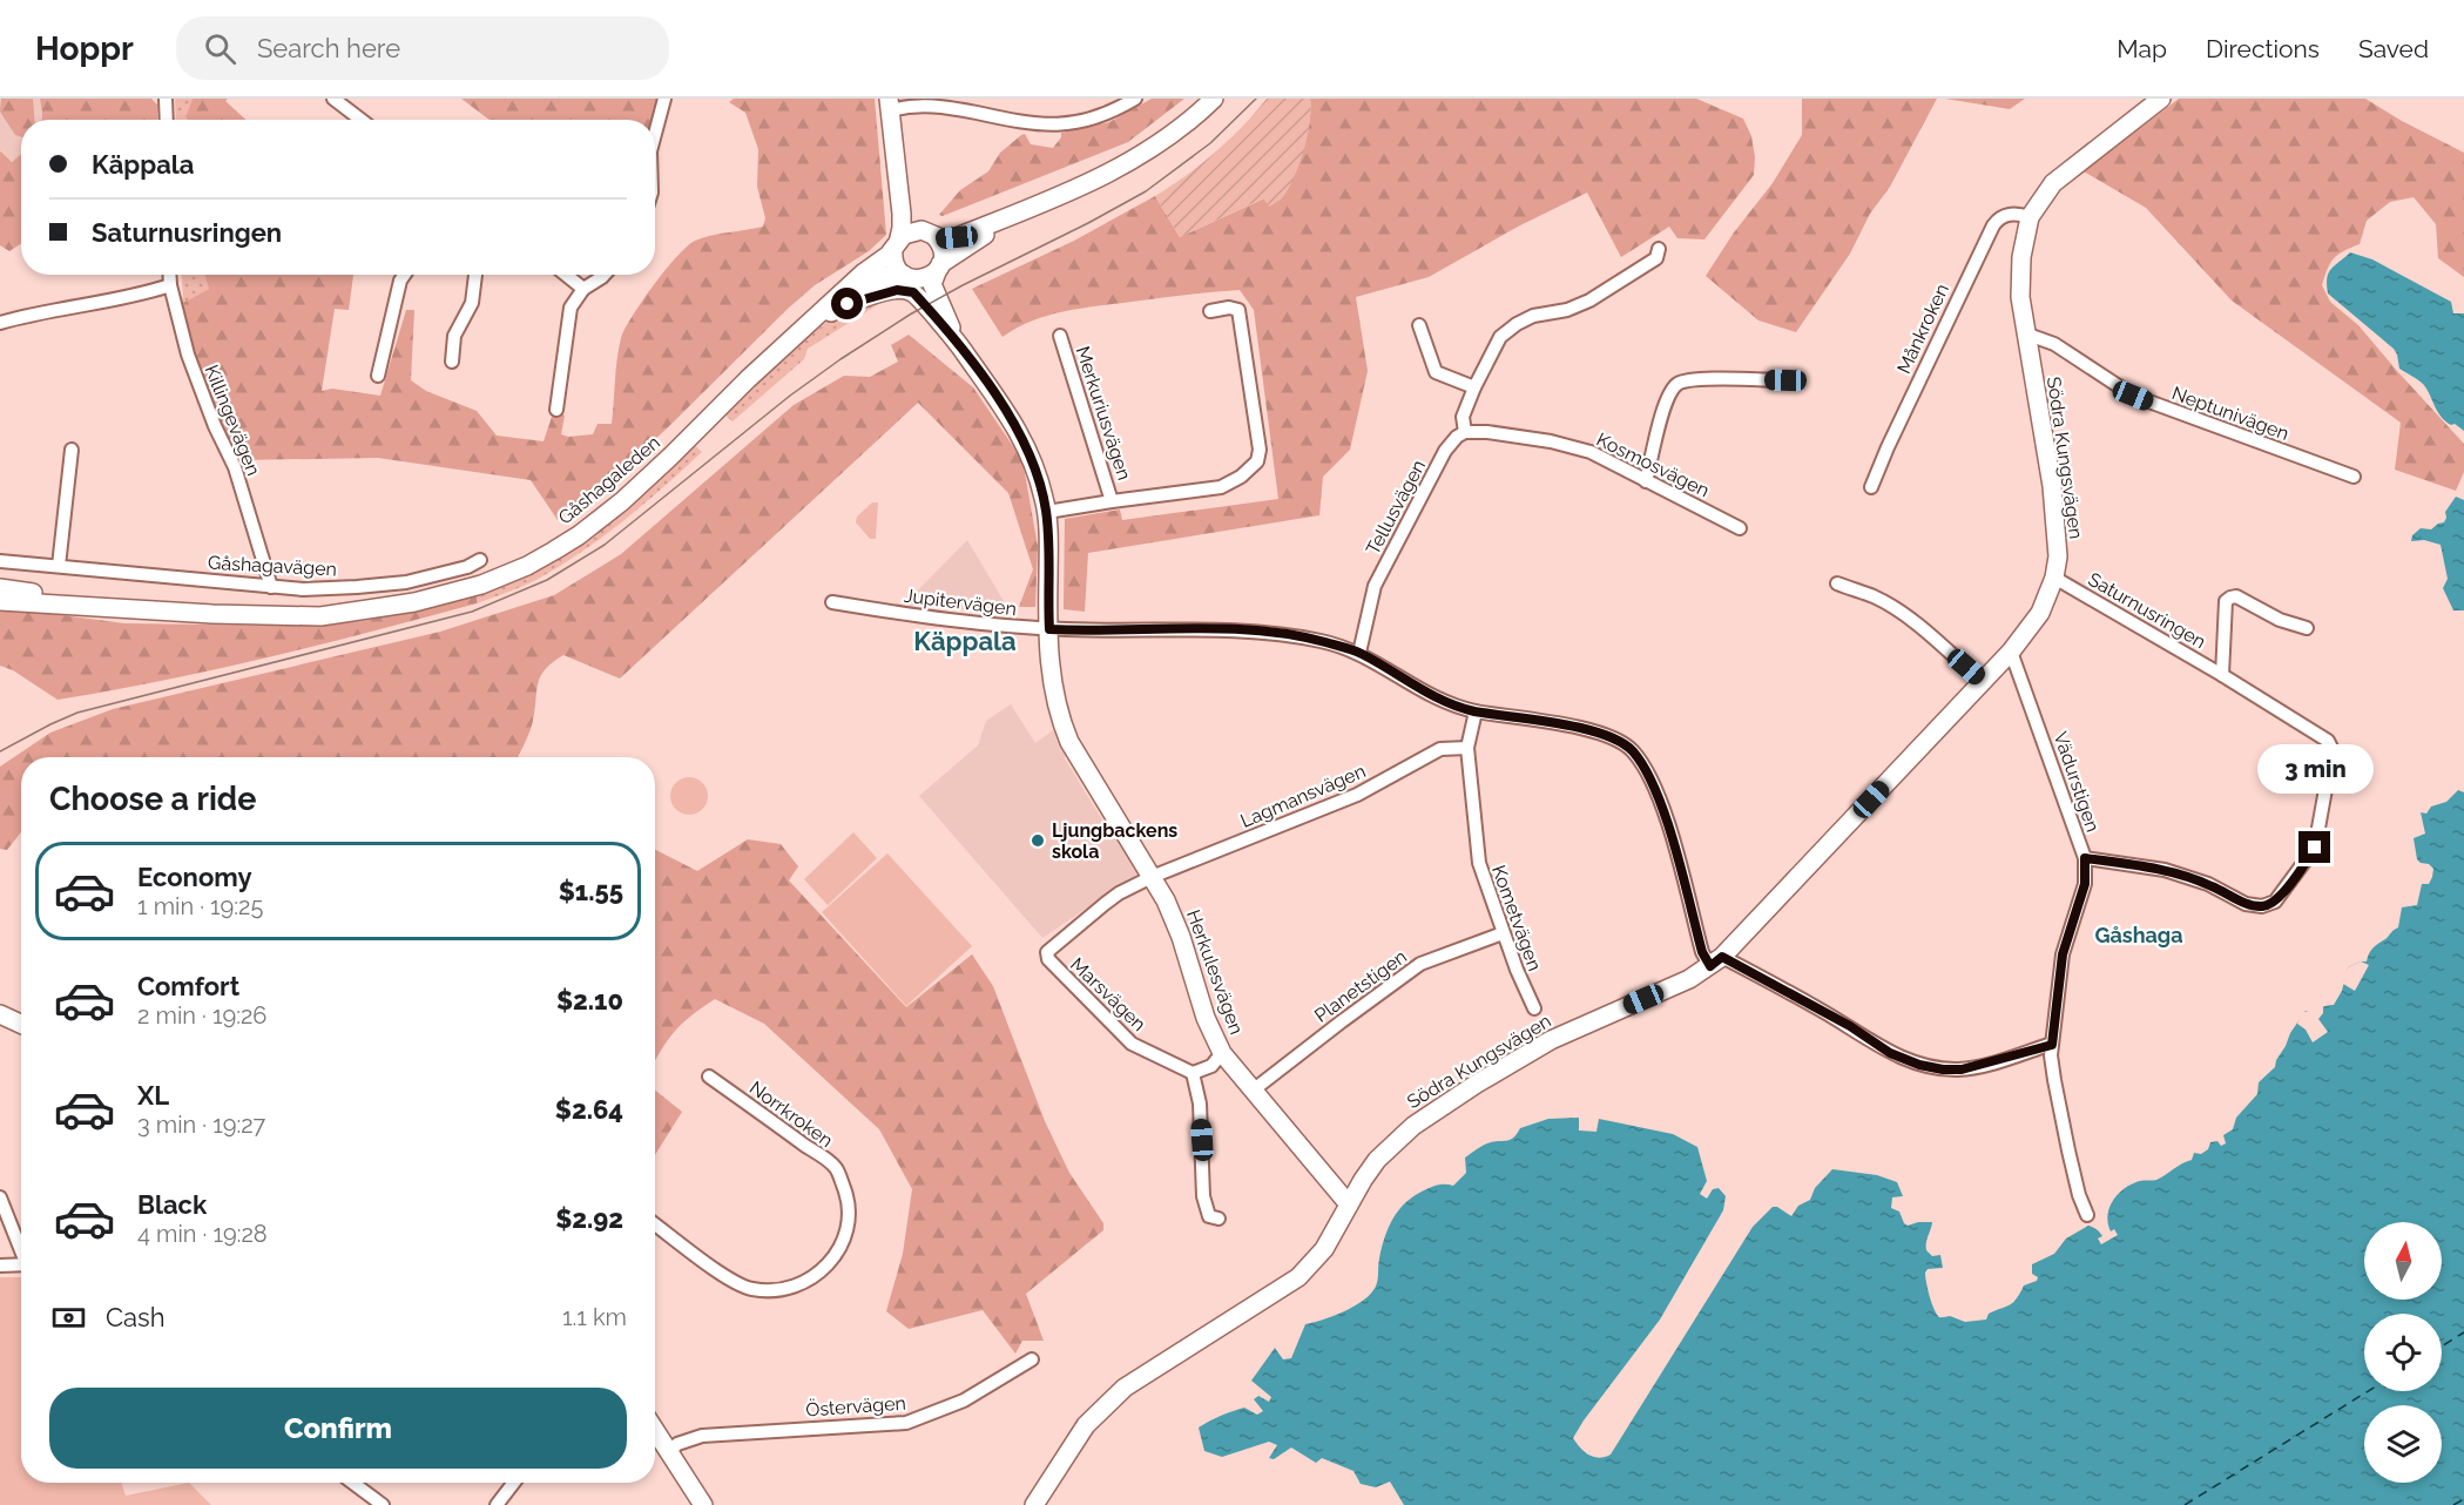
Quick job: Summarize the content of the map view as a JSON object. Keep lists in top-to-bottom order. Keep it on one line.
{"streets":{"street":["Månkroken","Merkuriusvägen","Neptunivägen","Killingevägen","Södra Kungsvägen","Kosmosvägen","Gåshagaleden","Tellusvägen","Gåshagavägen","Jupitervägen","Saturnusringen","Vädurstigen","Lagmansvägen","Kometvägen","Herkulesvägen","Planetstigen","Marsvägen","Norrkroken","Östervägen"]},"crossings":[["Månkroken","Södra Kungsvägen"],["Merkuriusvägen","Herkulesvägen"],["Neptunivägen","Södra Kungsvägen"],["Killingevägen","Gåshagavägen"],["Södra Kungsvägen","Jupitervägen"],["Södra Kungsvägen","Saturnusringen"],["Södra Kungsvägen","Vädurstigen"],["Södra Kungsvägen","Herkulesvägen"],["Kosmosvägen","Tellusvägen"],["Gåshagaleden","Herkulesvägen"],["Tellusvägen","Jupitervägen"],["Jupitervägen","Kometvägen"],["Jupitervägen","Herkulesvägen"],["Saturnusringen","Vädurstigen"],["Lagmansvägen","Kometvägen"],["Lagmansvägen","Herkulesvägen"],["Lagmansvägen","Marsvägen"],["Kometvägen","Planetstigen"],["Herkulesvägen","Planetstigen"],["Herkulesvägen","Marsvägen"]],"districts":["Käppala","Gåshaga"],"places":["Ljungbackens skola"],"north":"top","page":{"header":"Hoppr","search":"Search here","nav":["Map","Directions","Saved"],"banner":["Käppala","Saturnusringen"],"bubble":"3 min","heading":"Choose a ride","list":[{"name":"Economy","note":"1 min · 19:25","value":"$1.55"},{"name":"Comfort","note":"2 min · 19:26","value":"$2.10"},{"name":"XL","note":"3 min · 19:27","value":"$2.64"},{"name":"Black","note":"4 min · 19:28","value":"$2.92"}],"pay":["Cash","1.1 km"],"buttons":"Confirm"}}
